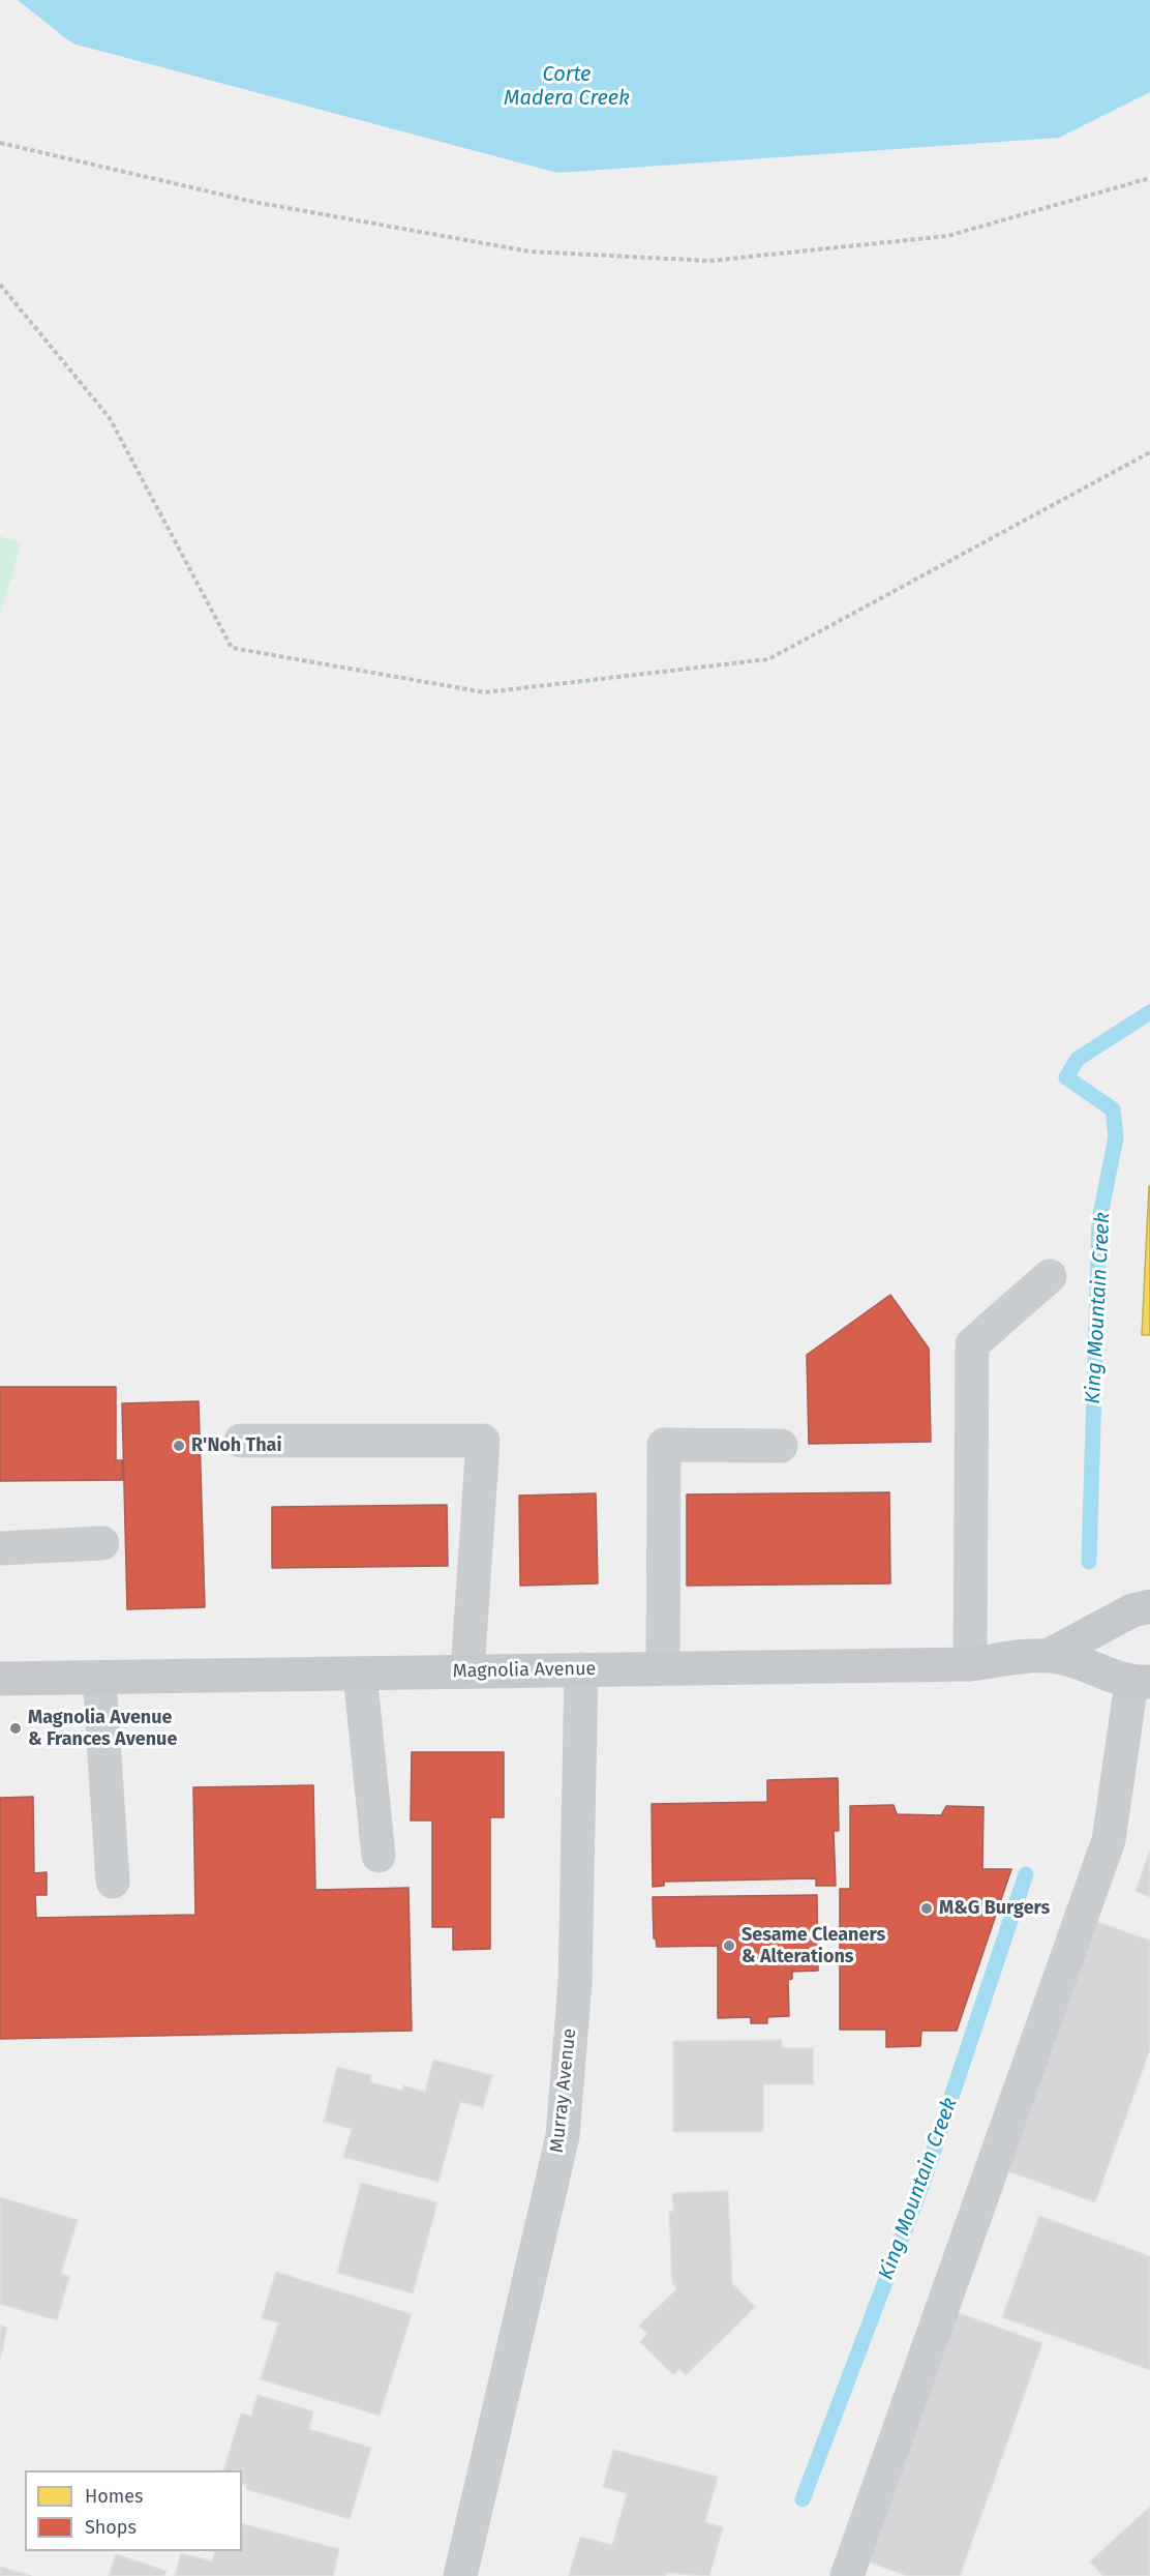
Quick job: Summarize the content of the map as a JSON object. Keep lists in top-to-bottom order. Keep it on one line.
{"streets":{"main road":["Magnolia Avenue"],"street":["Murray Avenue"]},"crossings":[["Magnolia Avenue","Murray Avenue"]],"water":["Corte Madera Creek","King Mountain Creek"],"places":["R'Noh Thai","Magnolia Avenue & Frances Avenue","M&G Burgers","Sesame Cleaners & Alterations"],"legend":["Homes","Shops"]}
